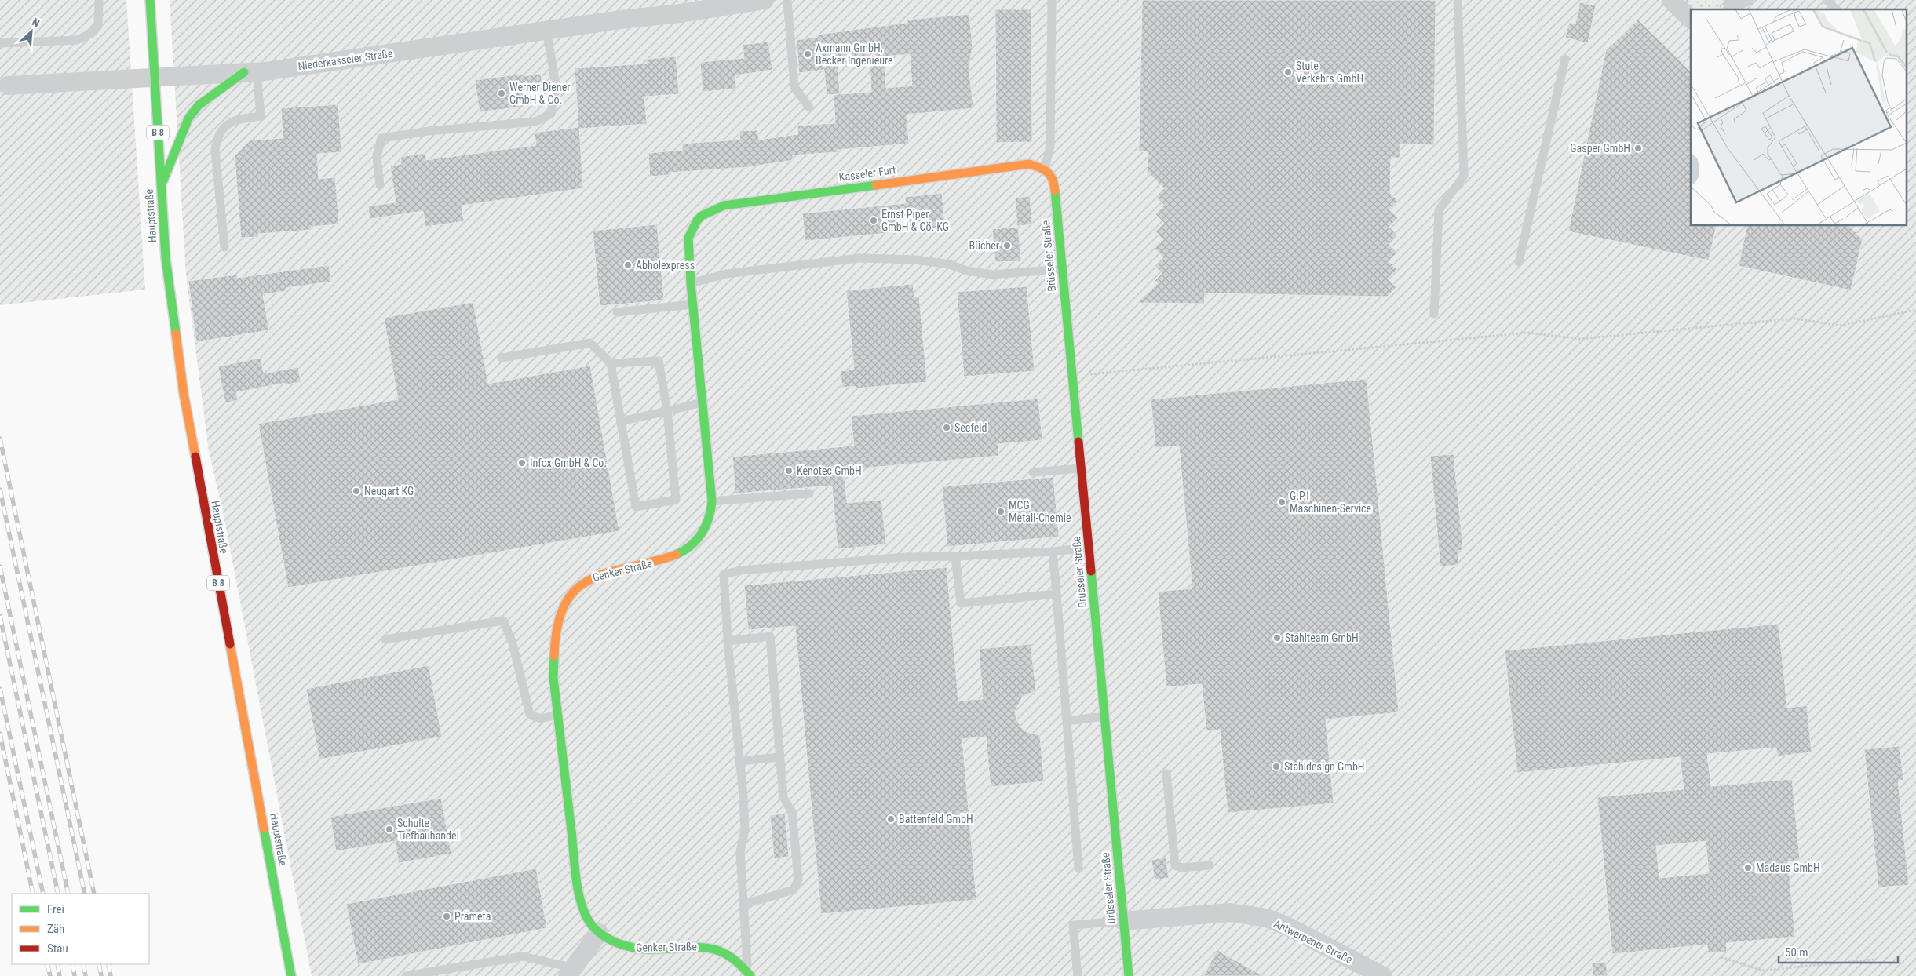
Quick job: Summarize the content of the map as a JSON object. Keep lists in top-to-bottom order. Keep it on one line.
{"streets":{"street":["Niederkasseler Straße","B 8","Kasseler Furt","Hauptstraße","Brüsseler Straße","Genker Straße","Antwerpener Straße"]},"crossings":[["Niederkasseler Straße","B 8"],["Niederkasseler Straße","Hauptstraße"],["B 8","Hauptstraße"],["Kasseler Furt","Brüsseler Straße"],["Kasseler Furt","Genker Straße"],["Brüsseler Straße","Antwerpener Straße"]],"places":["Axmann GmbH, Becker Ingenieure","Stute Verkehrs GmbH","Werner Diener GmbH & Co.","Gasper GmbH","Ernst Piper GmbH & Cö. KG","Bücher","Abholexpress","Seefeld","Infox GmbH & Co.","Kenotec GmbH","Neugart KG","G.P.I Maschinen-Service","MCG Metall-Chemie","Stahlteam GmbH","Stahldesign GmbH","Battenfeld GmbH","Schulte Tiefbauhandel","Madaus GmbH","Prämeta"],"legend":["Frei","Zäh","Stau"],"scale_bar":"50 m","north":"top right"}
